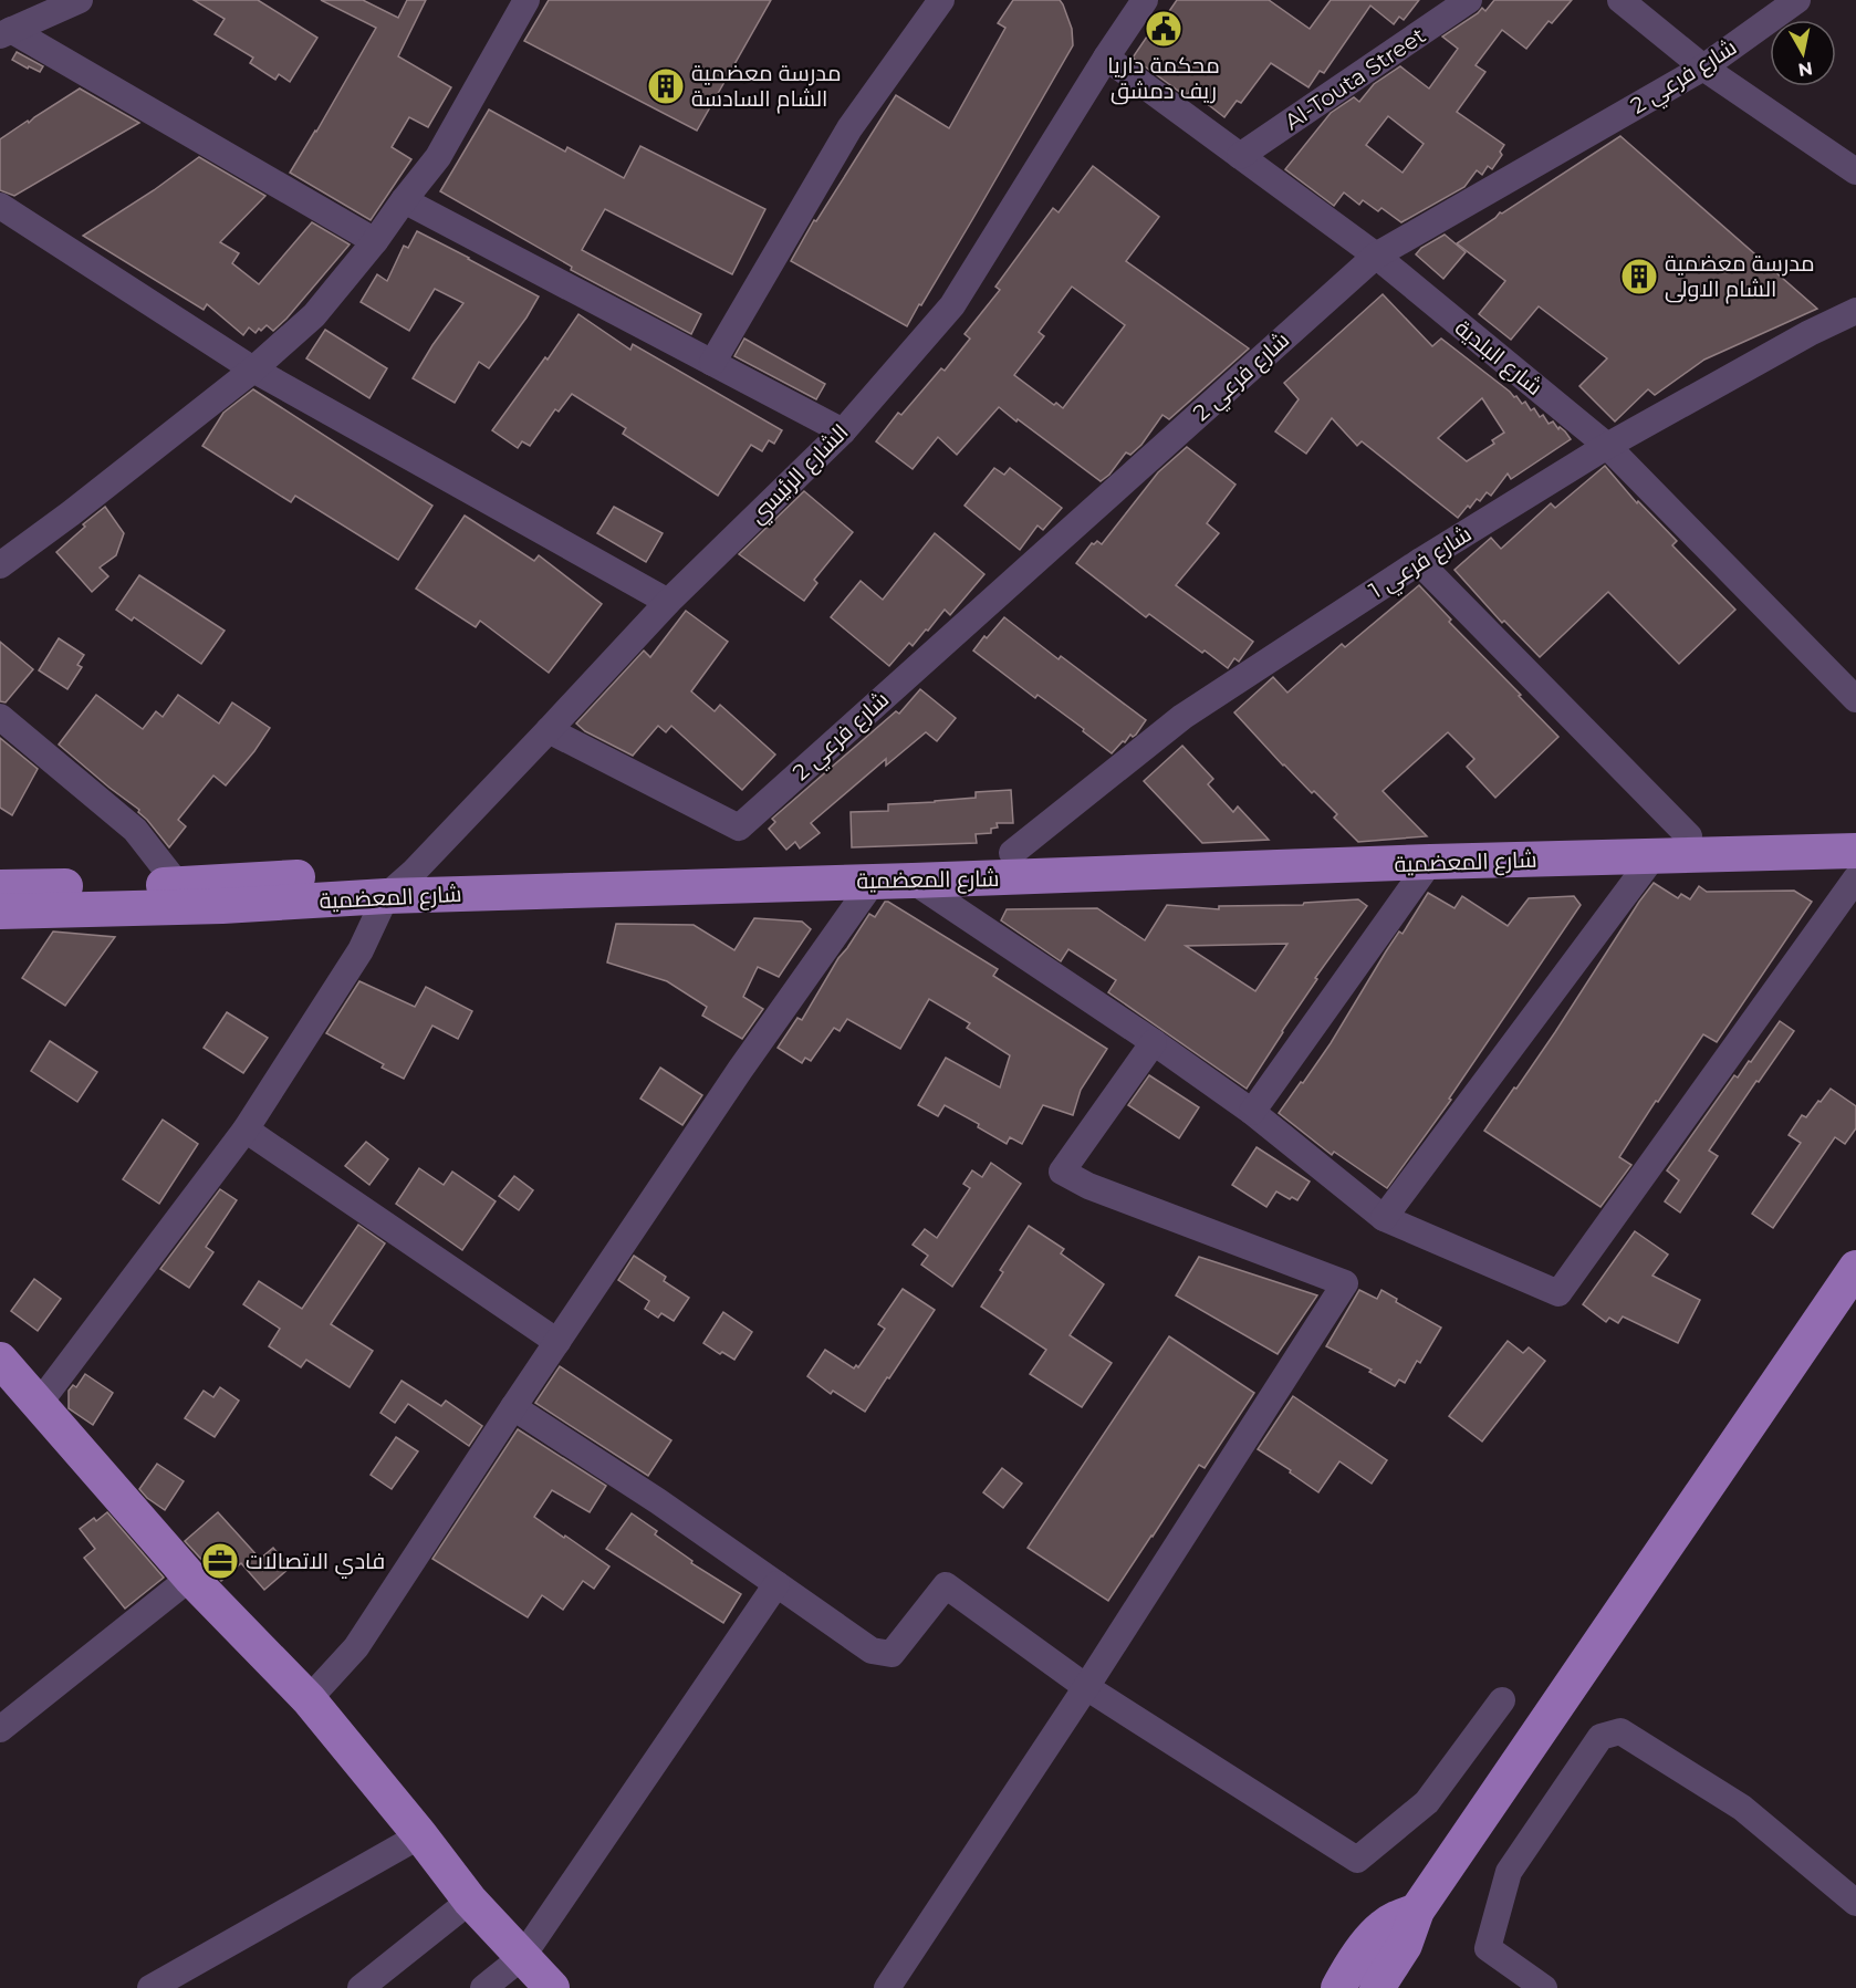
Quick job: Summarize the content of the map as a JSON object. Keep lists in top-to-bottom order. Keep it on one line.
{"streets":{"main road":["شارع المعضمية"],"street":["شارع فرعي 2","Al-Touta Street","شارع البلدية","الشارع الرئيسي","شارع فرعي 1"]},"crossings":[["شارع فرعي 2","شارع البلدية"],["شارع فرعي 2","الشارع الرئيسي"],["Al-Touta Street","شارع البلدية"],["شارع البلدية","الشارع الرئيسي"],["شارع البلدية","شارع فرعي 1"],["الشارع الرئيسي","شارع المعضمية"],["شارع فرعي 1","شارع المعضمية"]],"places":{"public building":["محكمة داريا ريف دمشق"],"building":["مدرسة معضمية الشام السادسة","مدرسة معضمية الشام الاولى"],"office":["فادي الاتصالات"]},"north":"bottom"}
